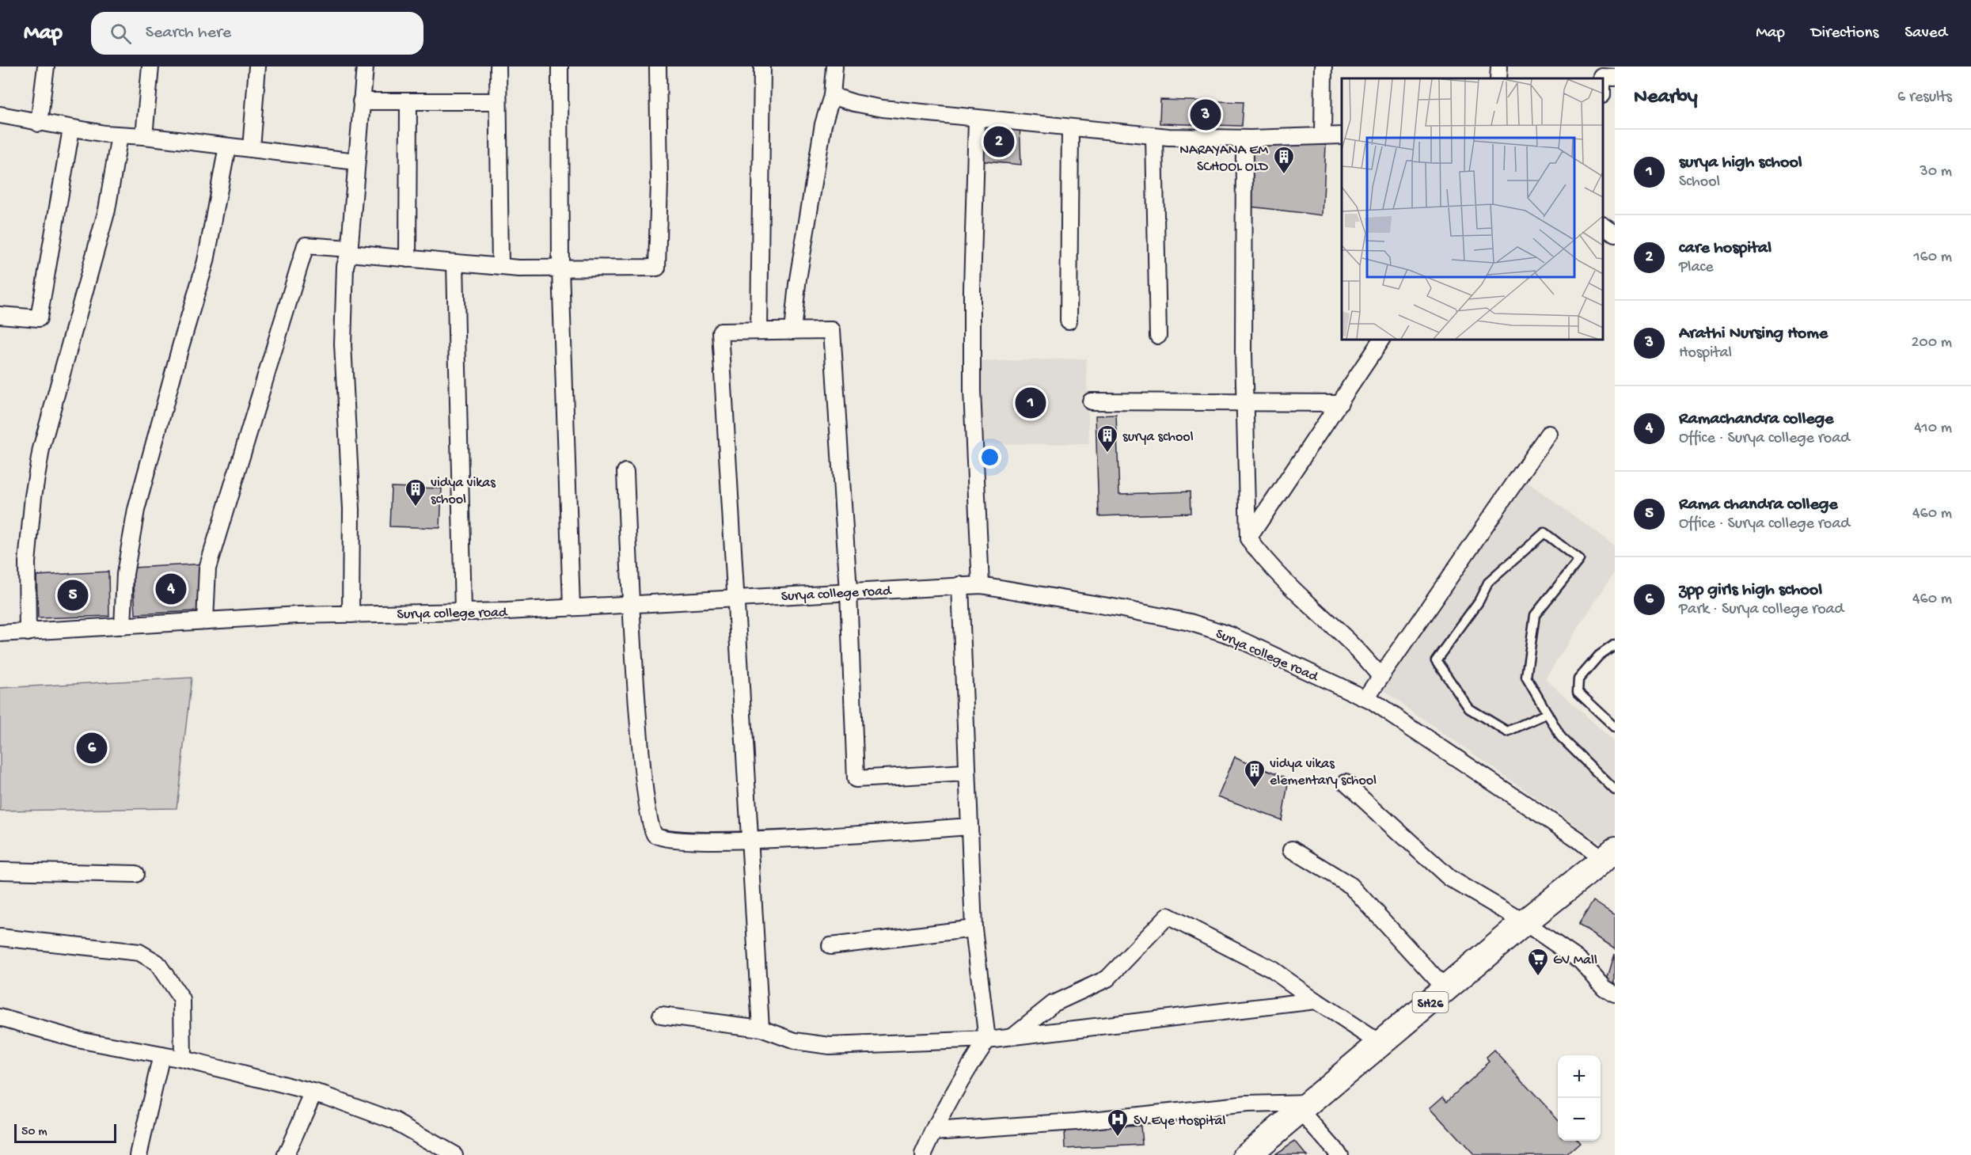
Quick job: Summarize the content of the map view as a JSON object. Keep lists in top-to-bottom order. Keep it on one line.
{"streets":{"main road":["SH26"],"street":["Surya college road"]},"crossings":[["Surya college road","SH26"]],"places":{"building":["NARAYANA EM SCHOOL OLD","surya school","vidya vikas school","vidya vikas elementary school"],"supermarket":["GV Mall"],"hospital":["SV Eye Hospital"]},"scale_bar":"50 m","page":{"header":"Map","search":"Search here","nav":["Map","Directions","Saved"],"heading":["Nearby","6 results"],"pins":["3","2","1","4","5","6"],"list":[{"mark":"1","name":"surya high school","note":"School","value":"30 m"},{"mark":"2","name":"care hospital","note":"Place","value":"160 m"},{"mark":"3","name":"Arathi Nursing Home","note":"Hospital","value":"200 m"},{"mark":"4","name":"Ramachandra college","note":"Office · Surya college road","value":"410 m"},{"mark":"5","name":"Rama chandra college","note":"Office · Surya college road","value":"460 m"},{"mark":"6","name":"zpp girls high school","note":"Park · Surya college road","value":"460 m"}],"map_buttons":["+","−"],"scale":"50 m"}}
